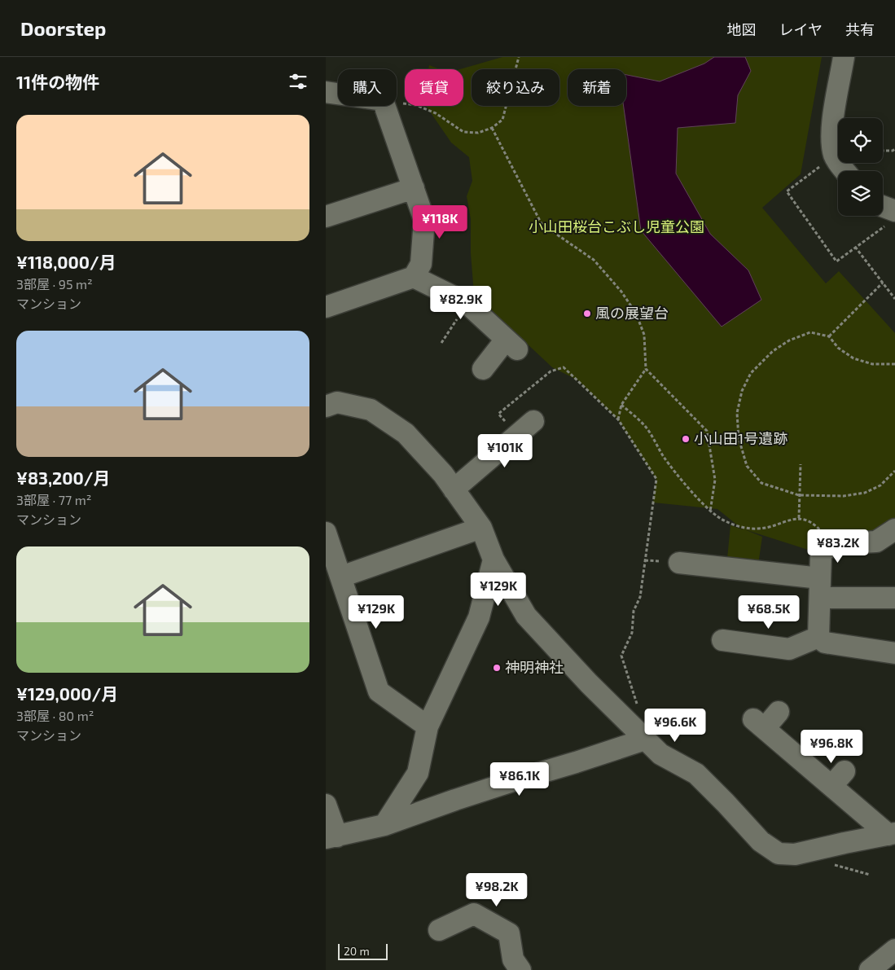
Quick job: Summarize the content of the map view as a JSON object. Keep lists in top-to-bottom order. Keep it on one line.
{"parks":["小山田桜台こぶし児童公園"],"places":["風の展望台","小山田1号遺跡","神明神社"],"scale_bar":"20 m","page":{"header":"Doorstep","nav":["地図","レイヤ","共有"],"heading":"11件の物件","chip":["購入","賃貸","絞り込み","新着"],"list":[{"name":"¥118,000/月","note":"3部屋 · 95 m² · マンション"},{"name":"¥83,200/月","note":"3部屋 · 77 m² · マンション"},{"name":"¥129,000/月","note":"3部屋 · 80 m² · マンション"}],"price":["¥118K","¥82.9K","¥101K","¥83.2K","¥129K","¥129K","¥68.5K","¥96.6K","¥96.8K","¥86.1K","¥98.2K"],"scale":"20 m"}}
